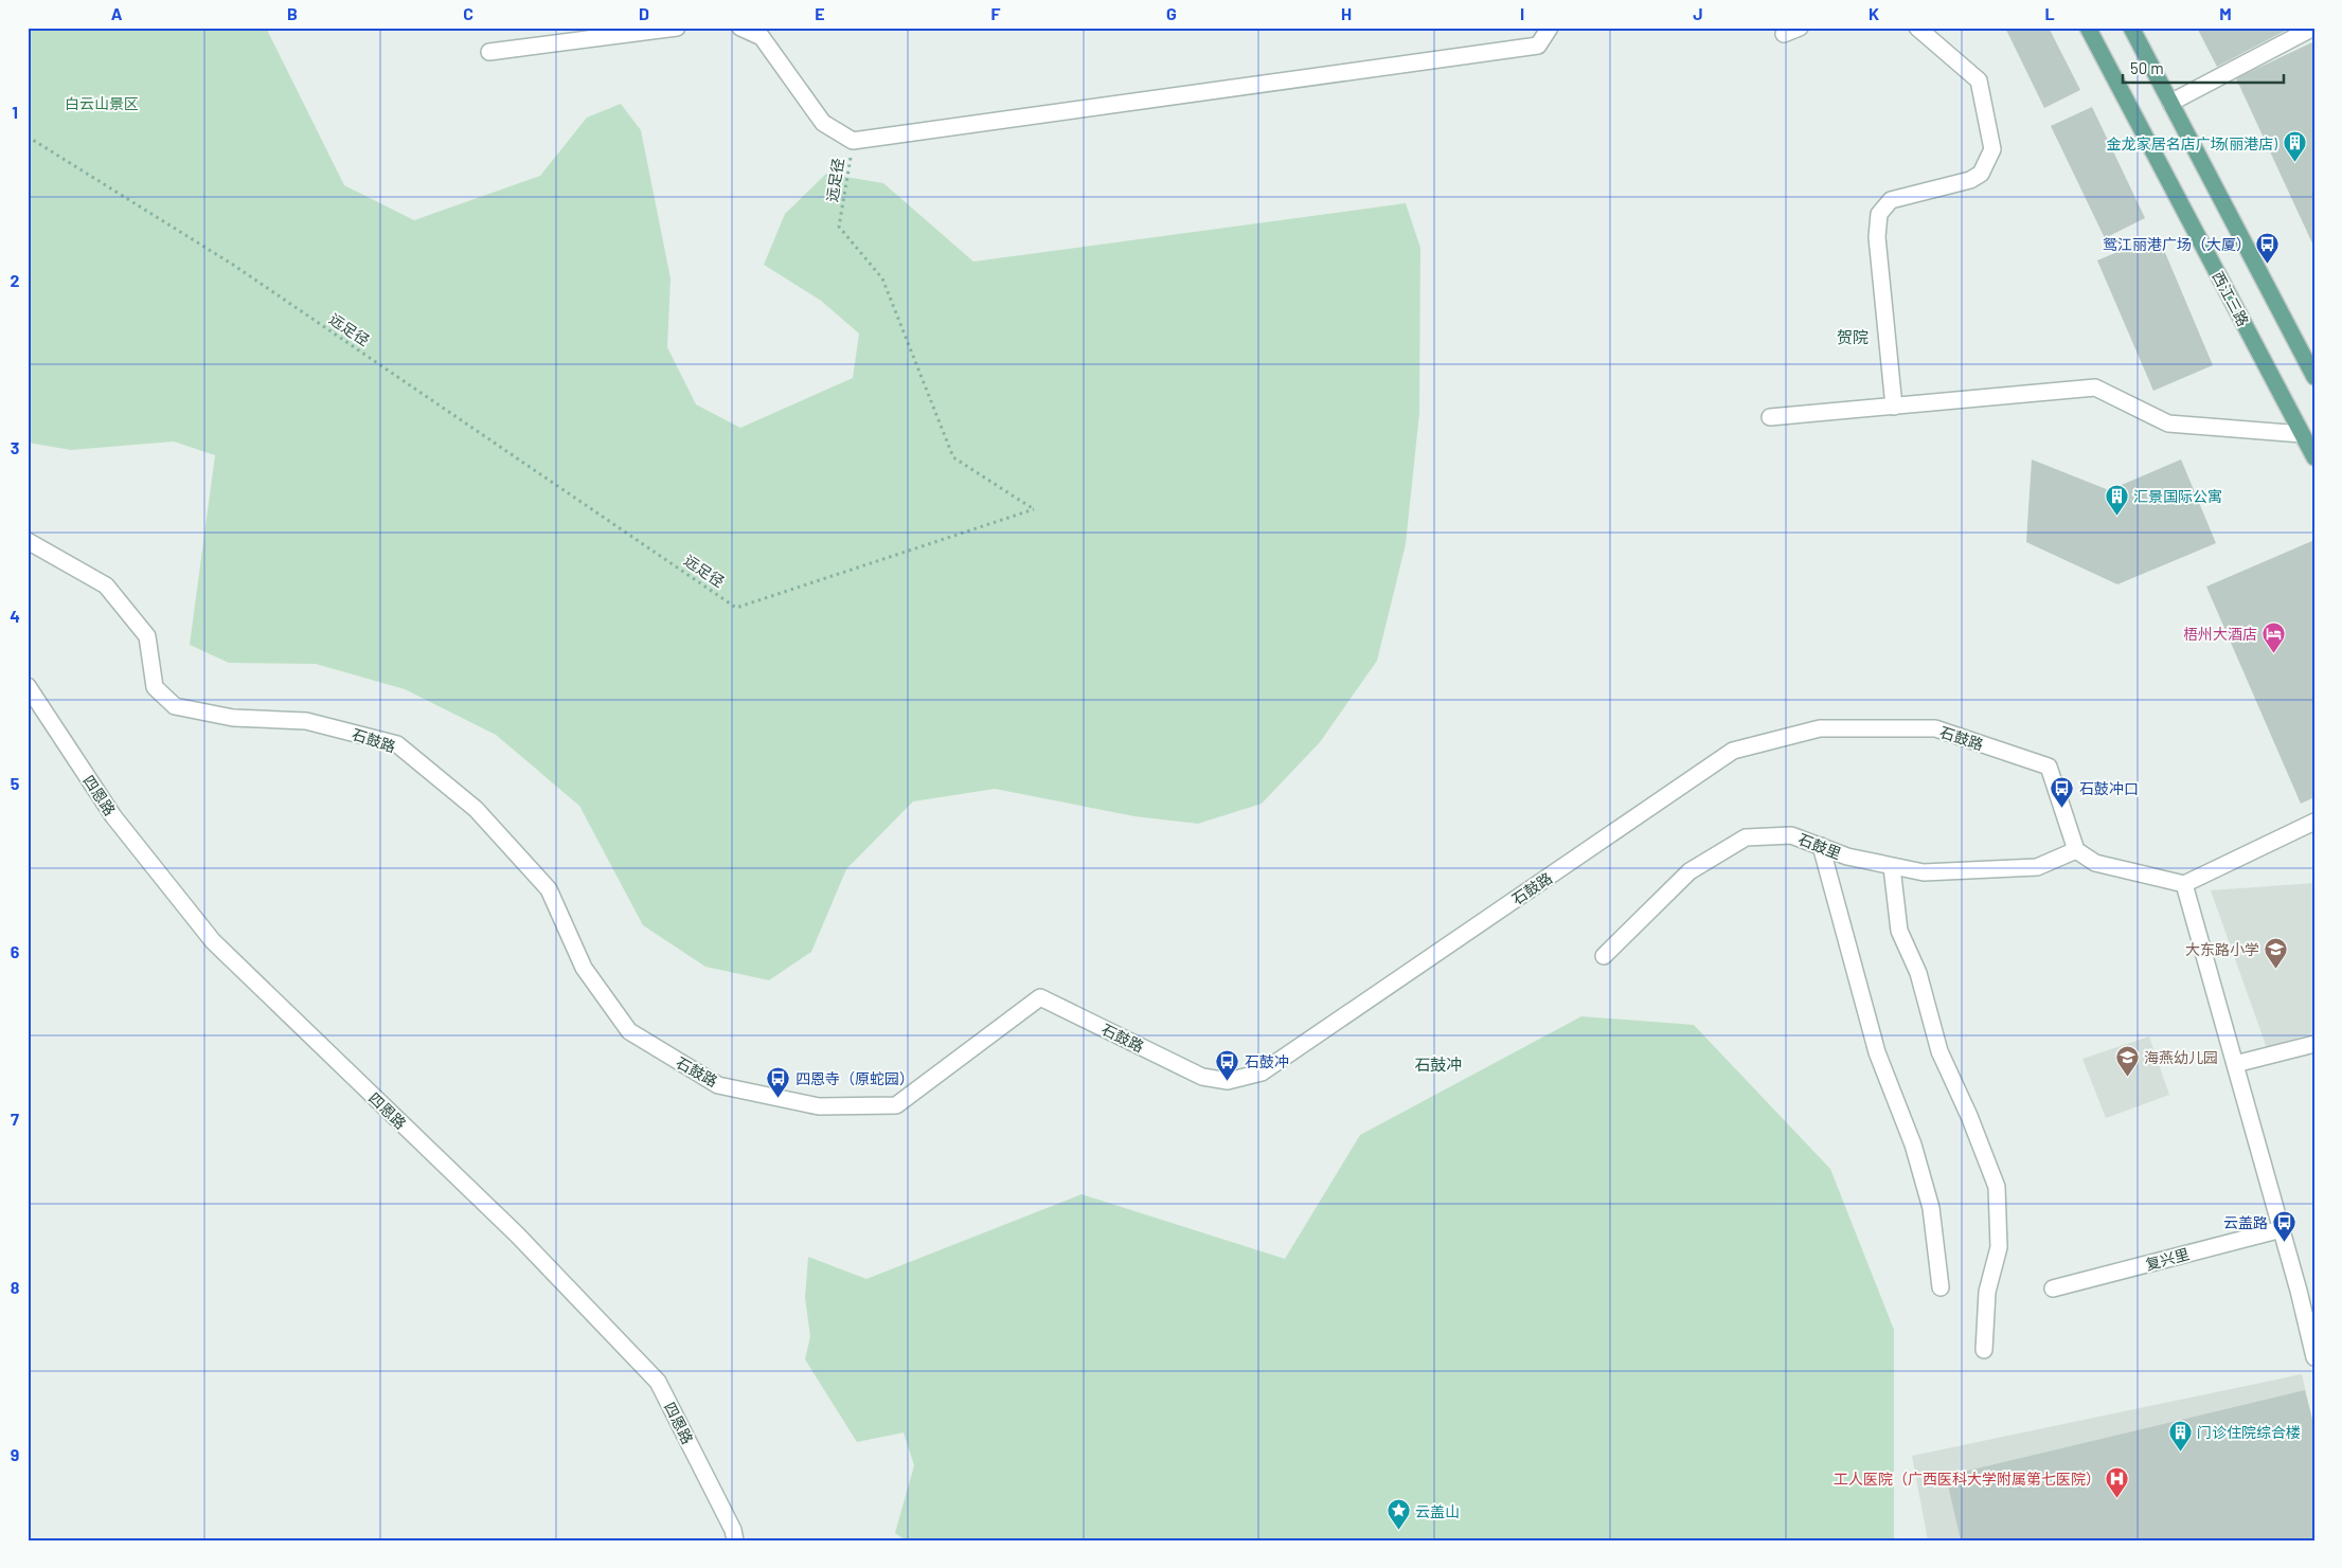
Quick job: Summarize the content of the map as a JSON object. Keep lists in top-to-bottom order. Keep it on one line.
{"streets":{"main road":["西江三路"],"street":["石鼓路","四恩路","石鼓里","复兴里"],"path":["远足径"]},"crossings":[["石鼓路","石鼓里"]],"districts":["贺院","石鼓冲"],"parks":["白云山景区"],"places":{"building":["金龙家居名店广场(丽港店)","汇景国际公寓","门诊住院综合楼"],"bus stop":["鸳江丽港广场（大厦）","石鼓冲口","石鼓冲","四恩寺（原蛇园）","云盖路"],"hotel":["梧州大酒店"],"school or university":["大东路小学","海燕幼儿园"],"hospital":["工人医院（广西医科大学附属第七医院）"],"place":["云盖山"]},"scale_bar":"50 m","grid":{"columns":["A","B","C","D","E","F","G","H","I","J","K","L","M"],"rows":["1","2","3","4","5","6","7","8","9"]}}
